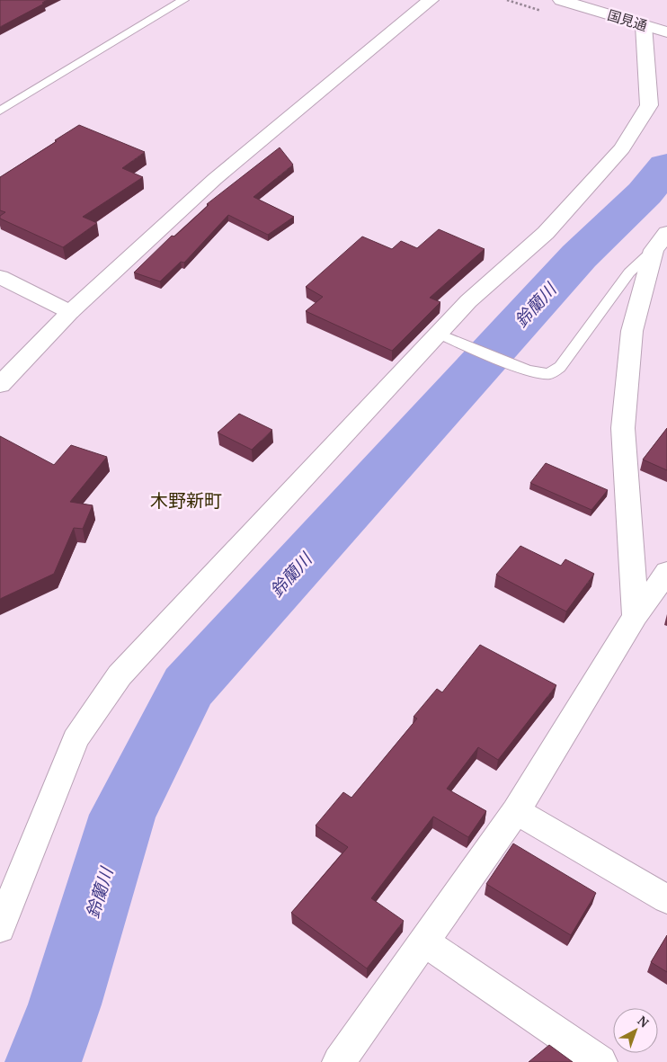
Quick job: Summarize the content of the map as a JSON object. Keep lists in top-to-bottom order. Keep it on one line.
{"streets":{"street":["国見通"]},"districts":["木野新町"],"water":["鈴蘭川"],"north":"top right"}
